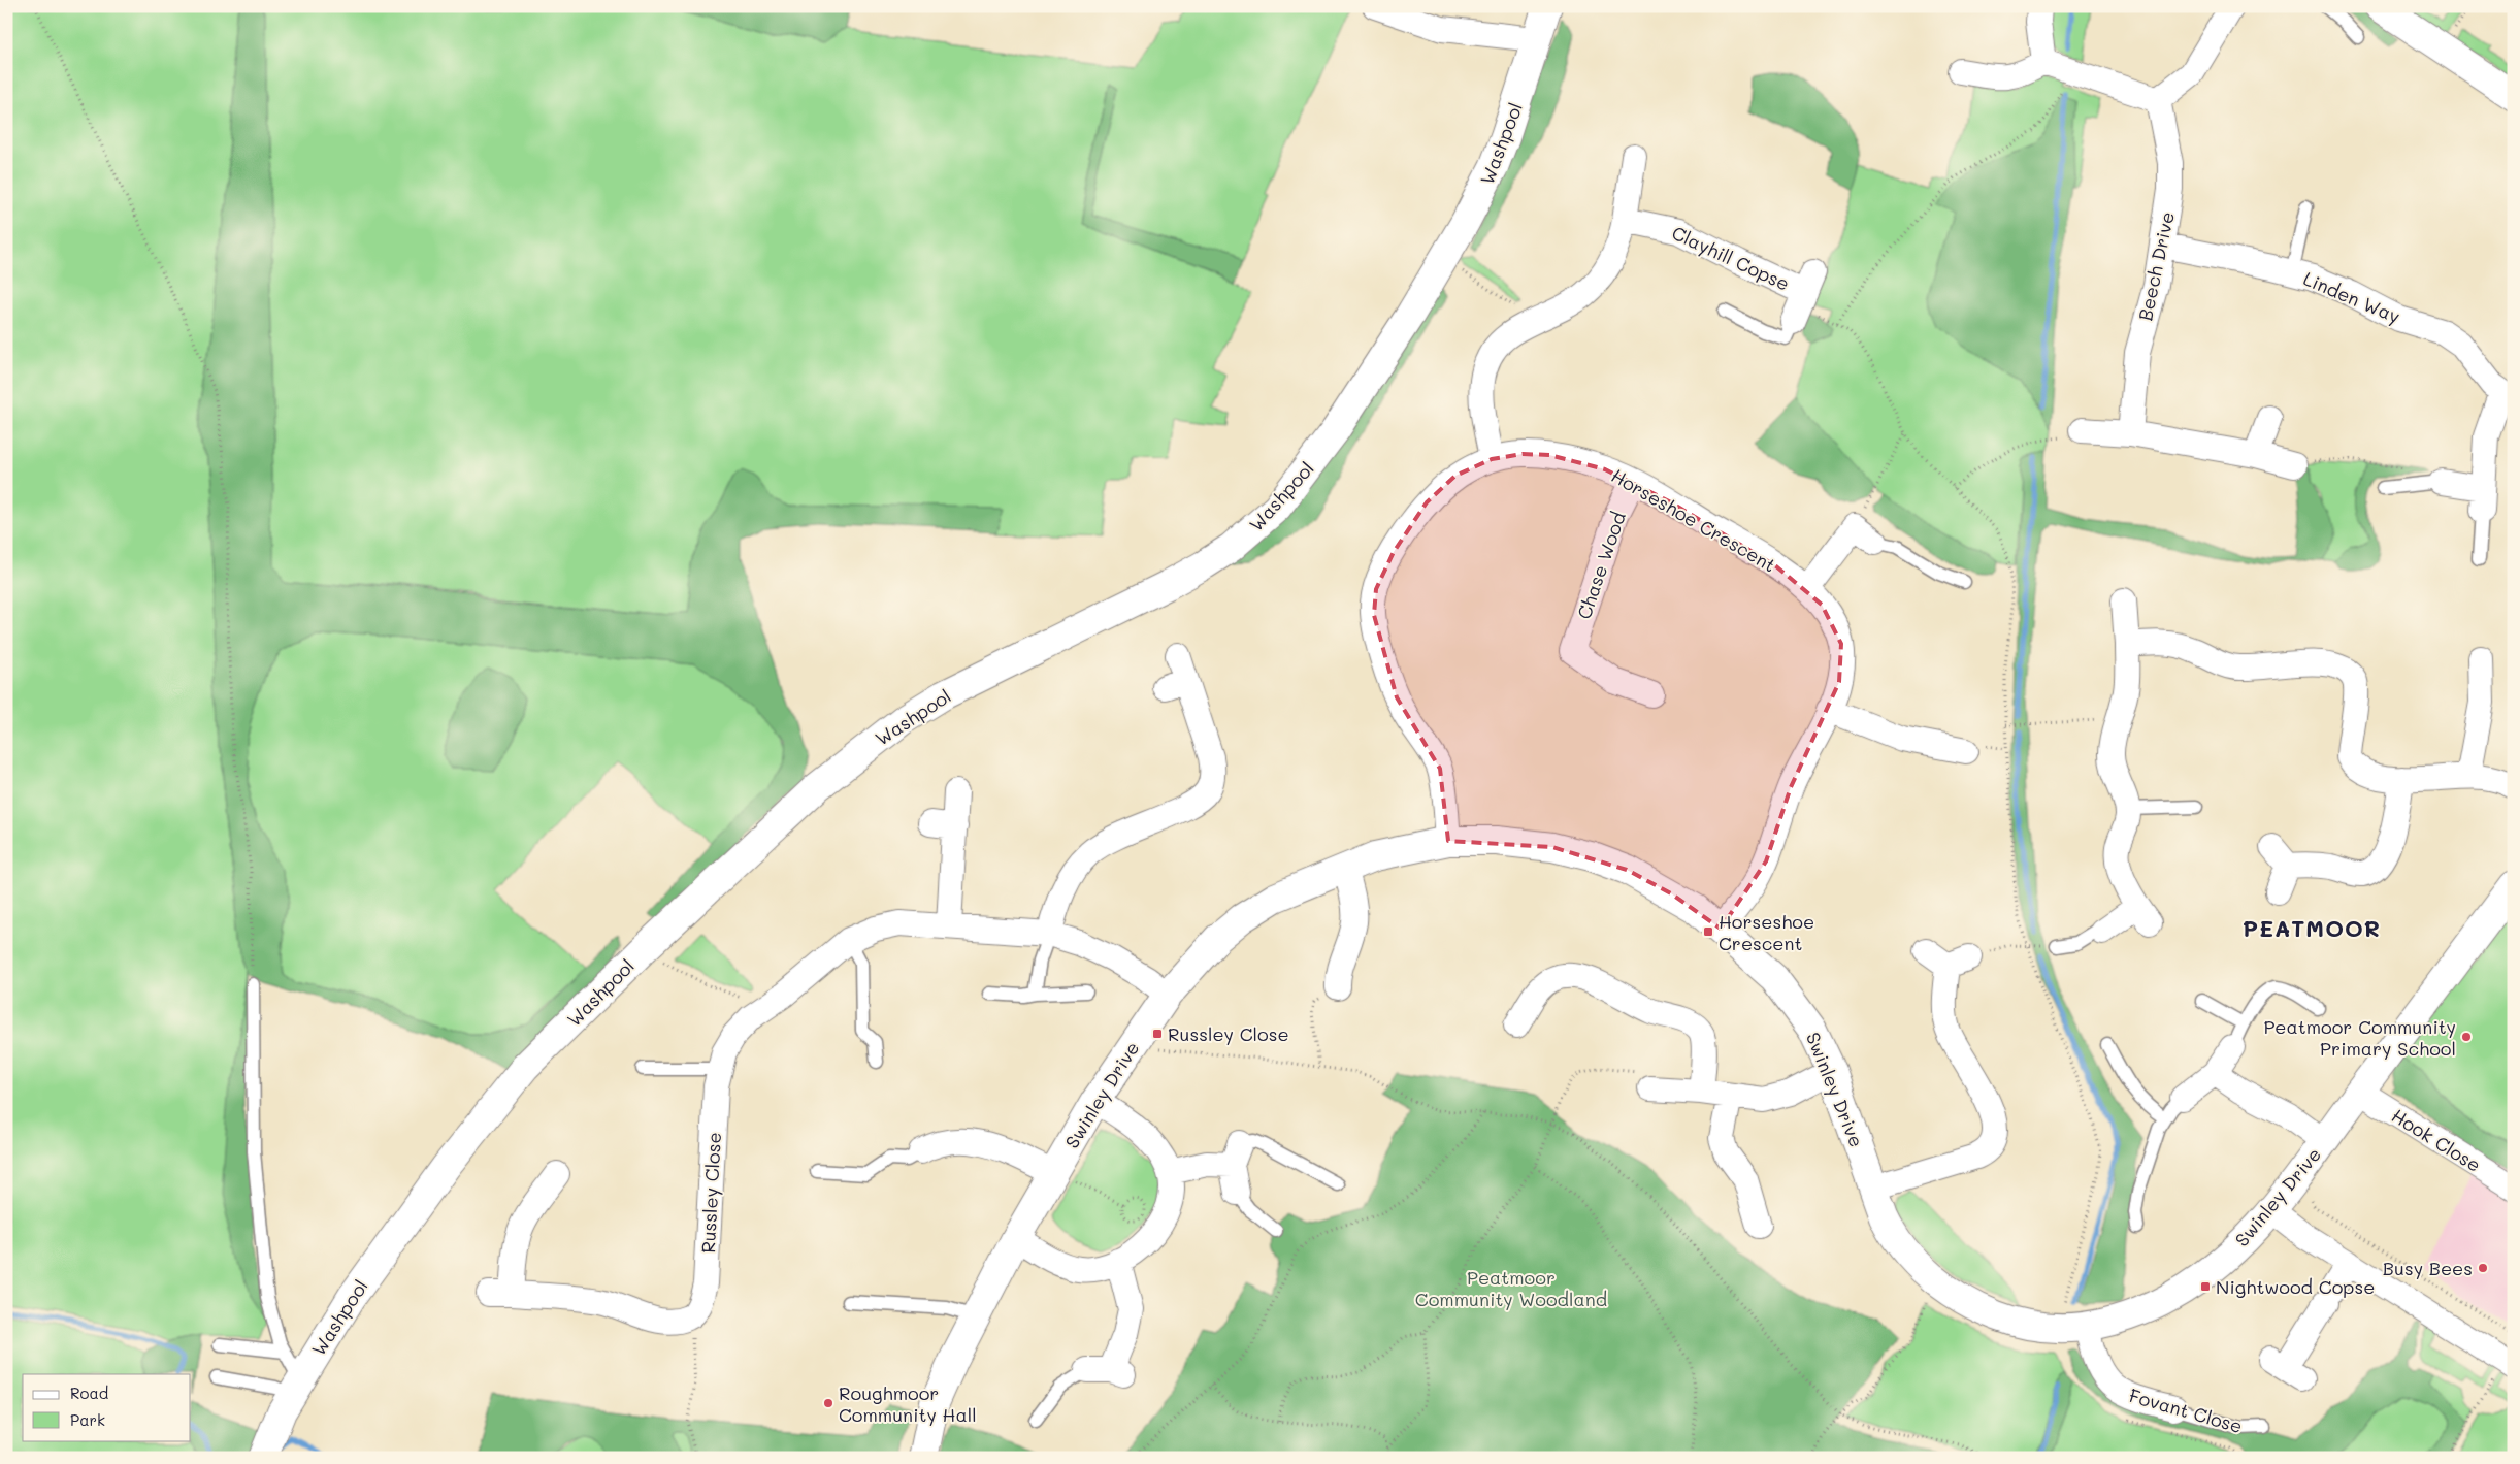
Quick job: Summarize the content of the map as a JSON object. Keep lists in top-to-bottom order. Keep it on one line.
{"streets":{"street":["Washpool","Clayhill Copse","Beech Drive","Linden Way","Horseshoe Crescent","Chase Wood","Swinley Drive","Hook Close","Russley Close","Fovant Close"]},"crossings":[["Beech Drive","Linden Way"],["Horseshoe Crescent","Chase Wood"],["Horseshoe Crescent","Swinley Drive"],["Swinley Drive","Hook Close"],["Swinley Drive","Russley Close"],["Swinley Drive","Fovant Close"]],"districts":["PEATMOOR"],"parks":["Peatmoor Community Woodland"],"places":{"transit":["Horseshoe Crescent","Russley Close","Nightwood Copse"],"other":["Peatmoor Community Primary School","Busy Bees","Roughmoor Community Hall"]},"legend":["Road","Park"]}
